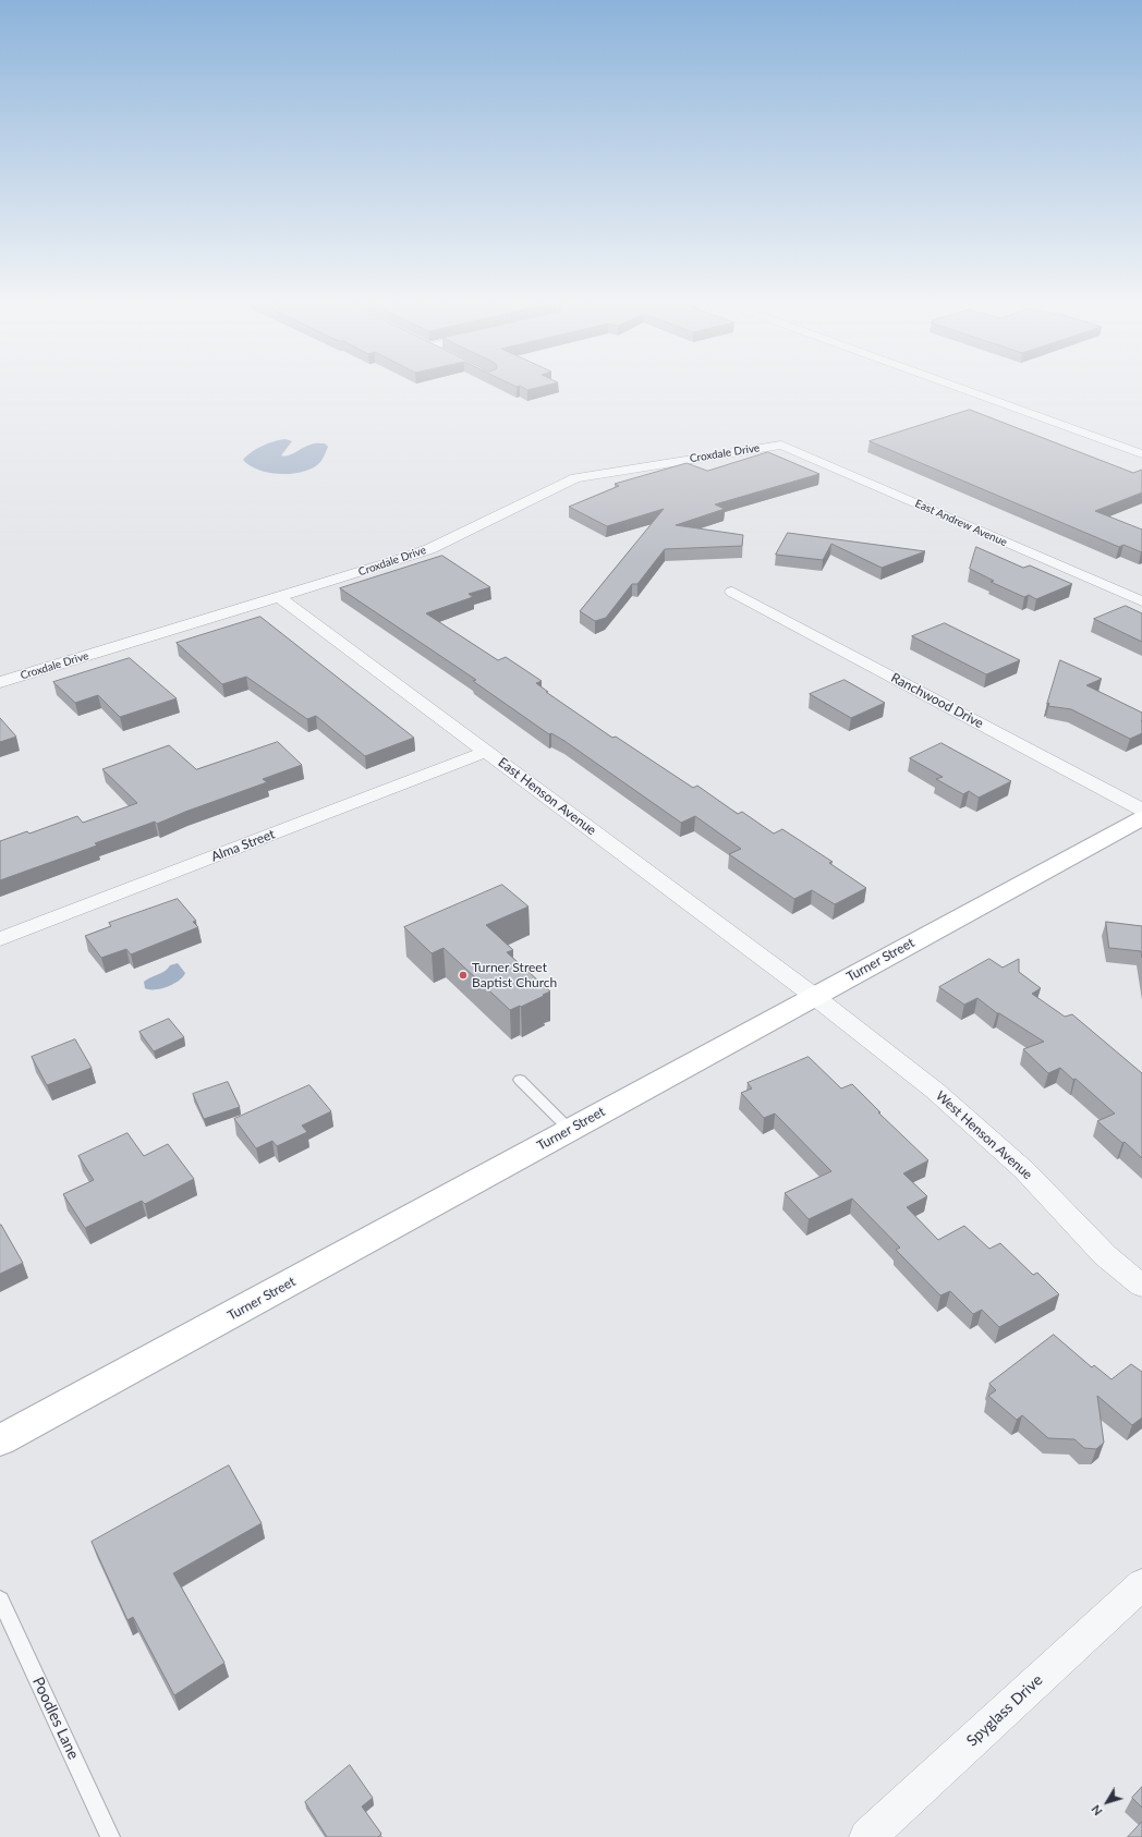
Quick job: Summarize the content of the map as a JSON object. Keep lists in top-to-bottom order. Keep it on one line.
{"streets":{"street":["Croxdale Drive","East Andrew Avenue","Ranchwood Drive","East Henson Avenue","Alma Street","Turner Street","West Henson Avenue","Spyglass Drive"],"lane":["Poodles Lane"]},"crossings":[["Croxdale Drive","East Andrew Avenue"],["Croxdale Drive","East Henson Avenue"],["East Henson Avenue","Alma Street"],["East Henson Avenue","Turner Street"],["East Henson Avenue","West Henson Avenue"],["Turner Street","West Henson Avenue"]],"places":["Turner Street Baptist Church"],"north":"bottom left"}
